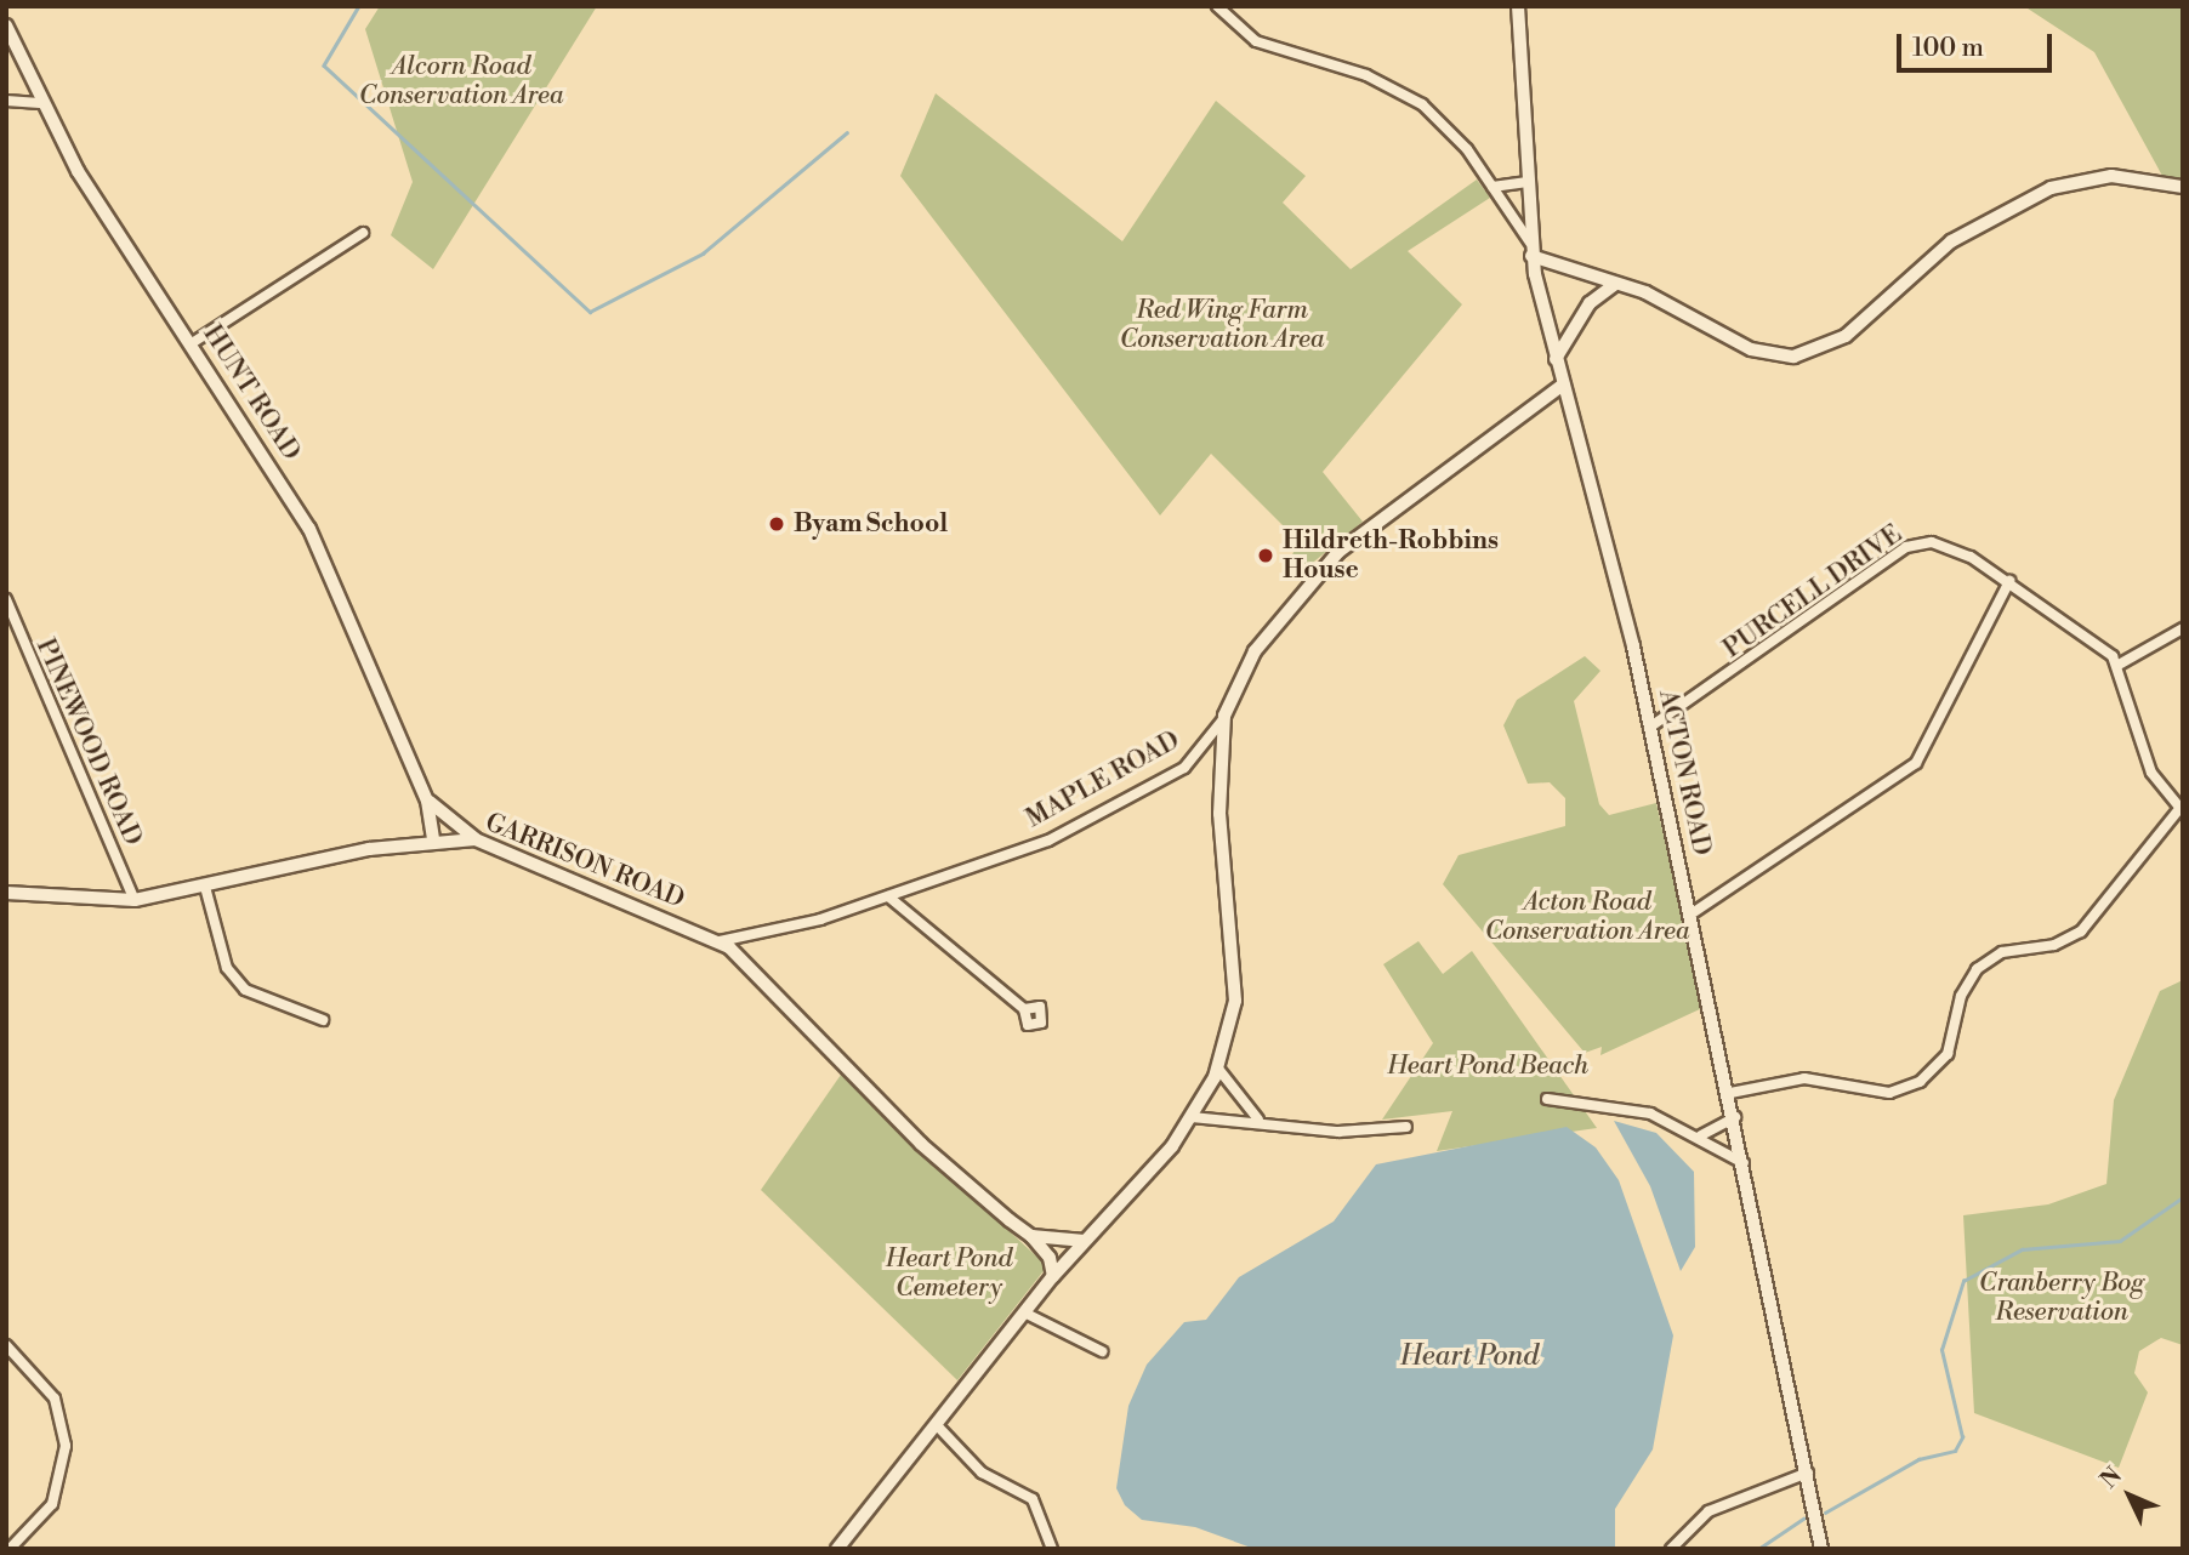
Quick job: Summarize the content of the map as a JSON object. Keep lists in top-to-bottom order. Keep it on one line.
{"streets":{"main road":["ACTON ROAD","MAPLE ROAD"],"street":["HUNT ROAD","PURCELL DRIVE","PINEWOOD ROAD","GARRISON ROAD"]},"crossings":[["HUNT ROAD","GARRISON ROAD"],["PURCELL DRIVE","ACTON ROAD"],["PINEWOOD ROAD","GARRISON ROAD"],["ACTON ROAD","MAPLE ROAD"],["MAPLE ROAD","GARRISON ROAD"]],"water":["Heart Pond"],"parks":["Alcorn Road Conservation Area","Red Wing Farm Conservation Area","Acton Road Conservation Area","Heart Pond Beach","Heart Pond Cemetery","Cranberry Bog Reservation"],"places":["Byam School","Hildreth-Robbins House"],"scale_bar":"100 m","north":"top left"}
